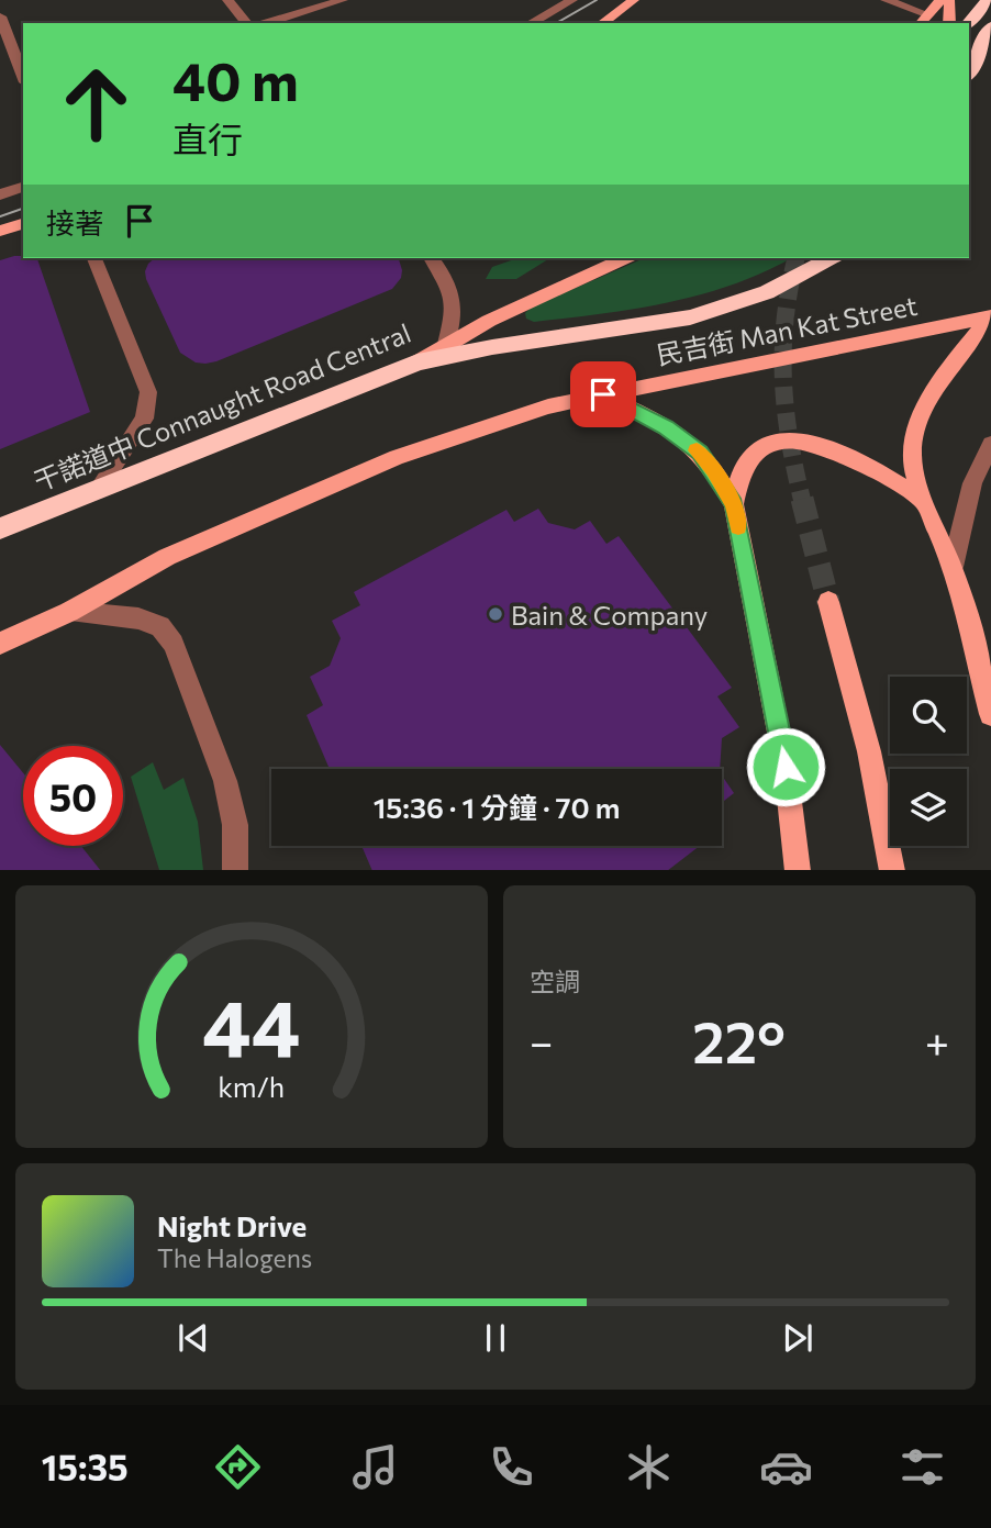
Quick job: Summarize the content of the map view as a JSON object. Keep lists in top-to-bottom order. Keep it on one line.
{"streets":{"highway":["干諾道中 Connaught Road Central"],"main road":["民吉街 Man Kat Street"]},"places":["Bain & Company"],"page":{"turn":["40 m","直行"],"then":"接著","limit":"50","trip":"15:36 · 1 分鐘 · 70 m","tile":"空調","heat":["−","22°","+"],"song":["Night Drive","The Halogens"],"tabs":"15:35","gauge":["44","km/h"]}}
